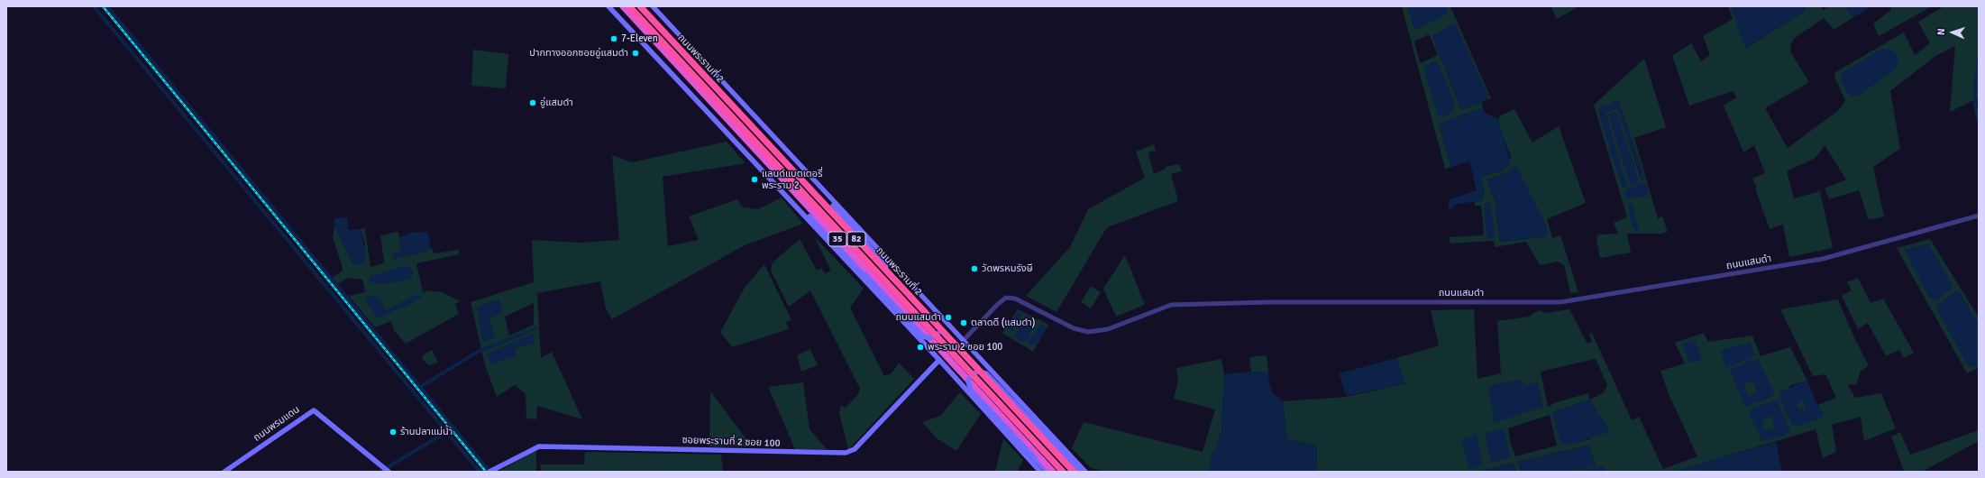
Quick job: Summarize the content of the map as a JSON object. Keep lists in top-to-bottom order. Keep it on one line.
{"streets":{"highway":["35","82"],"main road":["ถนนพระรามที่ 2","ถนนพรมแดน","ซอยพระรามที่ 2 ซอย 100"],"street":["ถนนแสมดำ"]},"crossings":[["ถนนพระรามที่ 2","ถนนแสมดำ"],["35","ซอยพระรามที่ 2 ซอย 100"]],"places":["7-Eleven","ปากทางออกซอยอู่แสมดำ","อู่แสมดำ","แลนด์แบตเตอรี่ พระราม 2","วัดพรหมรังษี","ถนนแสมดำ","ตลาดดี (แสมดำ)","พระราม 2 ซอย 100","ร้านปลาแม่น้ำ"],"north":"left"}
